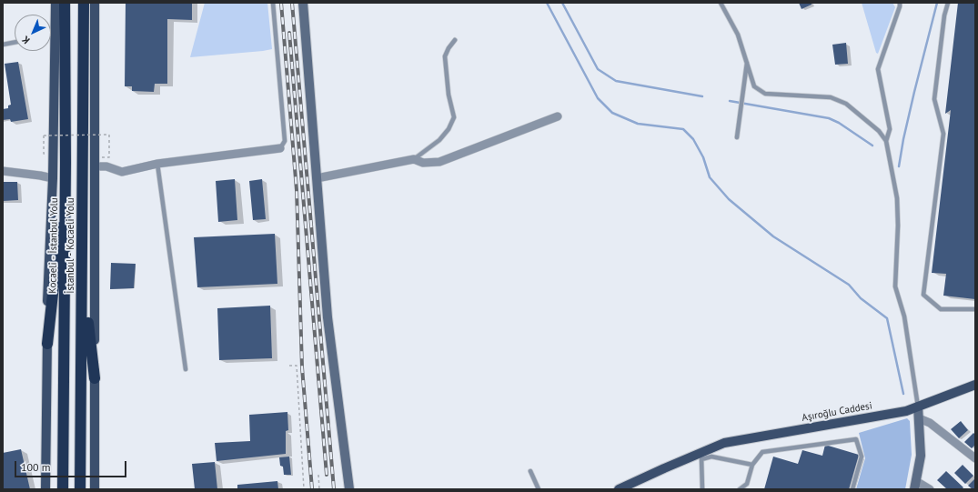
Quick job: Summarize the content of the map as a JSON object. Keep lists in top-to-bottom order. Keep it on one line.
{"streets":{"highway":["Kocaeli - İstanbul Yolu","İstanbul - Kocaeli Yolu"],"main road":["Aşıroğlu Caddesi"]},"scale_bar":"100 m","north":"bottom left"}
